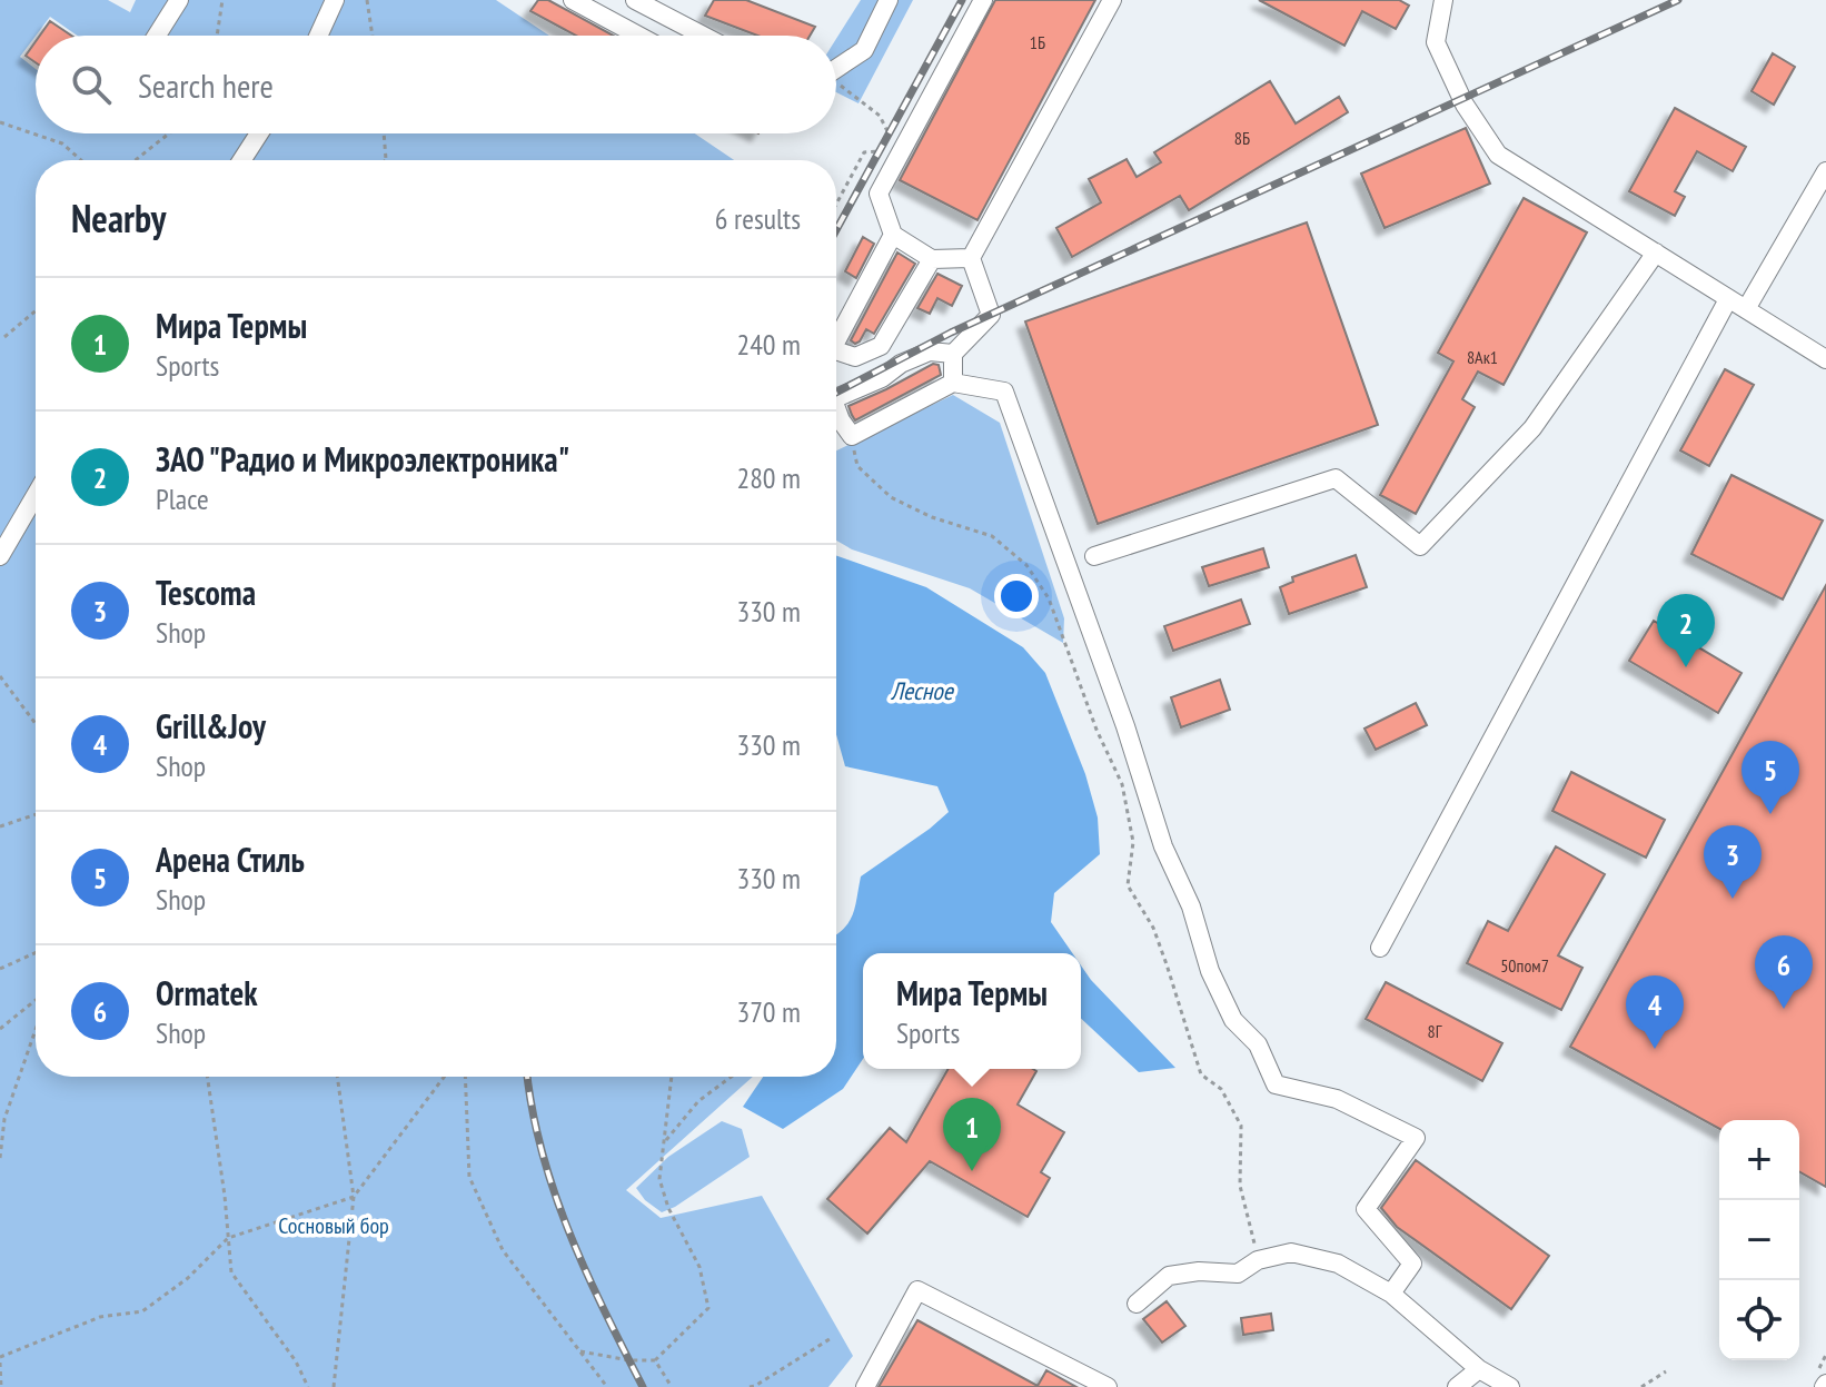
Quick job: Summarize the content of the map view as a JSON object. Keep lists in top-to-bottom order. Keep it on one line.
{"water":["Лесное"],"parks":["Сосновый бор"],"house_numbers":["1Б","8Б","8Ак1","50пом7","8Г"],"page":{"search":"Search here","heading":["Nearby","6 results"],"list":[{"mark":"1","name":"Мира Термы","note":"Sports","value":"240 m"},{"mark":"2","name":"ЗАО \"Радио и Микроэлектроника\"","note":"Place","value":"280 m"},{"mark":"3","name":"Tescoma","note":"Shop","value":"330 m"},{"mark":"4","name":"Grill&Joy","note":"Shop","value":"330 m"},{"mark":"5","name":"Арена Стиль","note":"Shop","value":"330 m"},{"mark":"6","name":"Ormatek","note":"Shop","value":"370 m"}],"pins":["2","5","3","6","4","1"],"popup":["Мира Термы","Sports"],"map_buttons":["+","−"]}}
